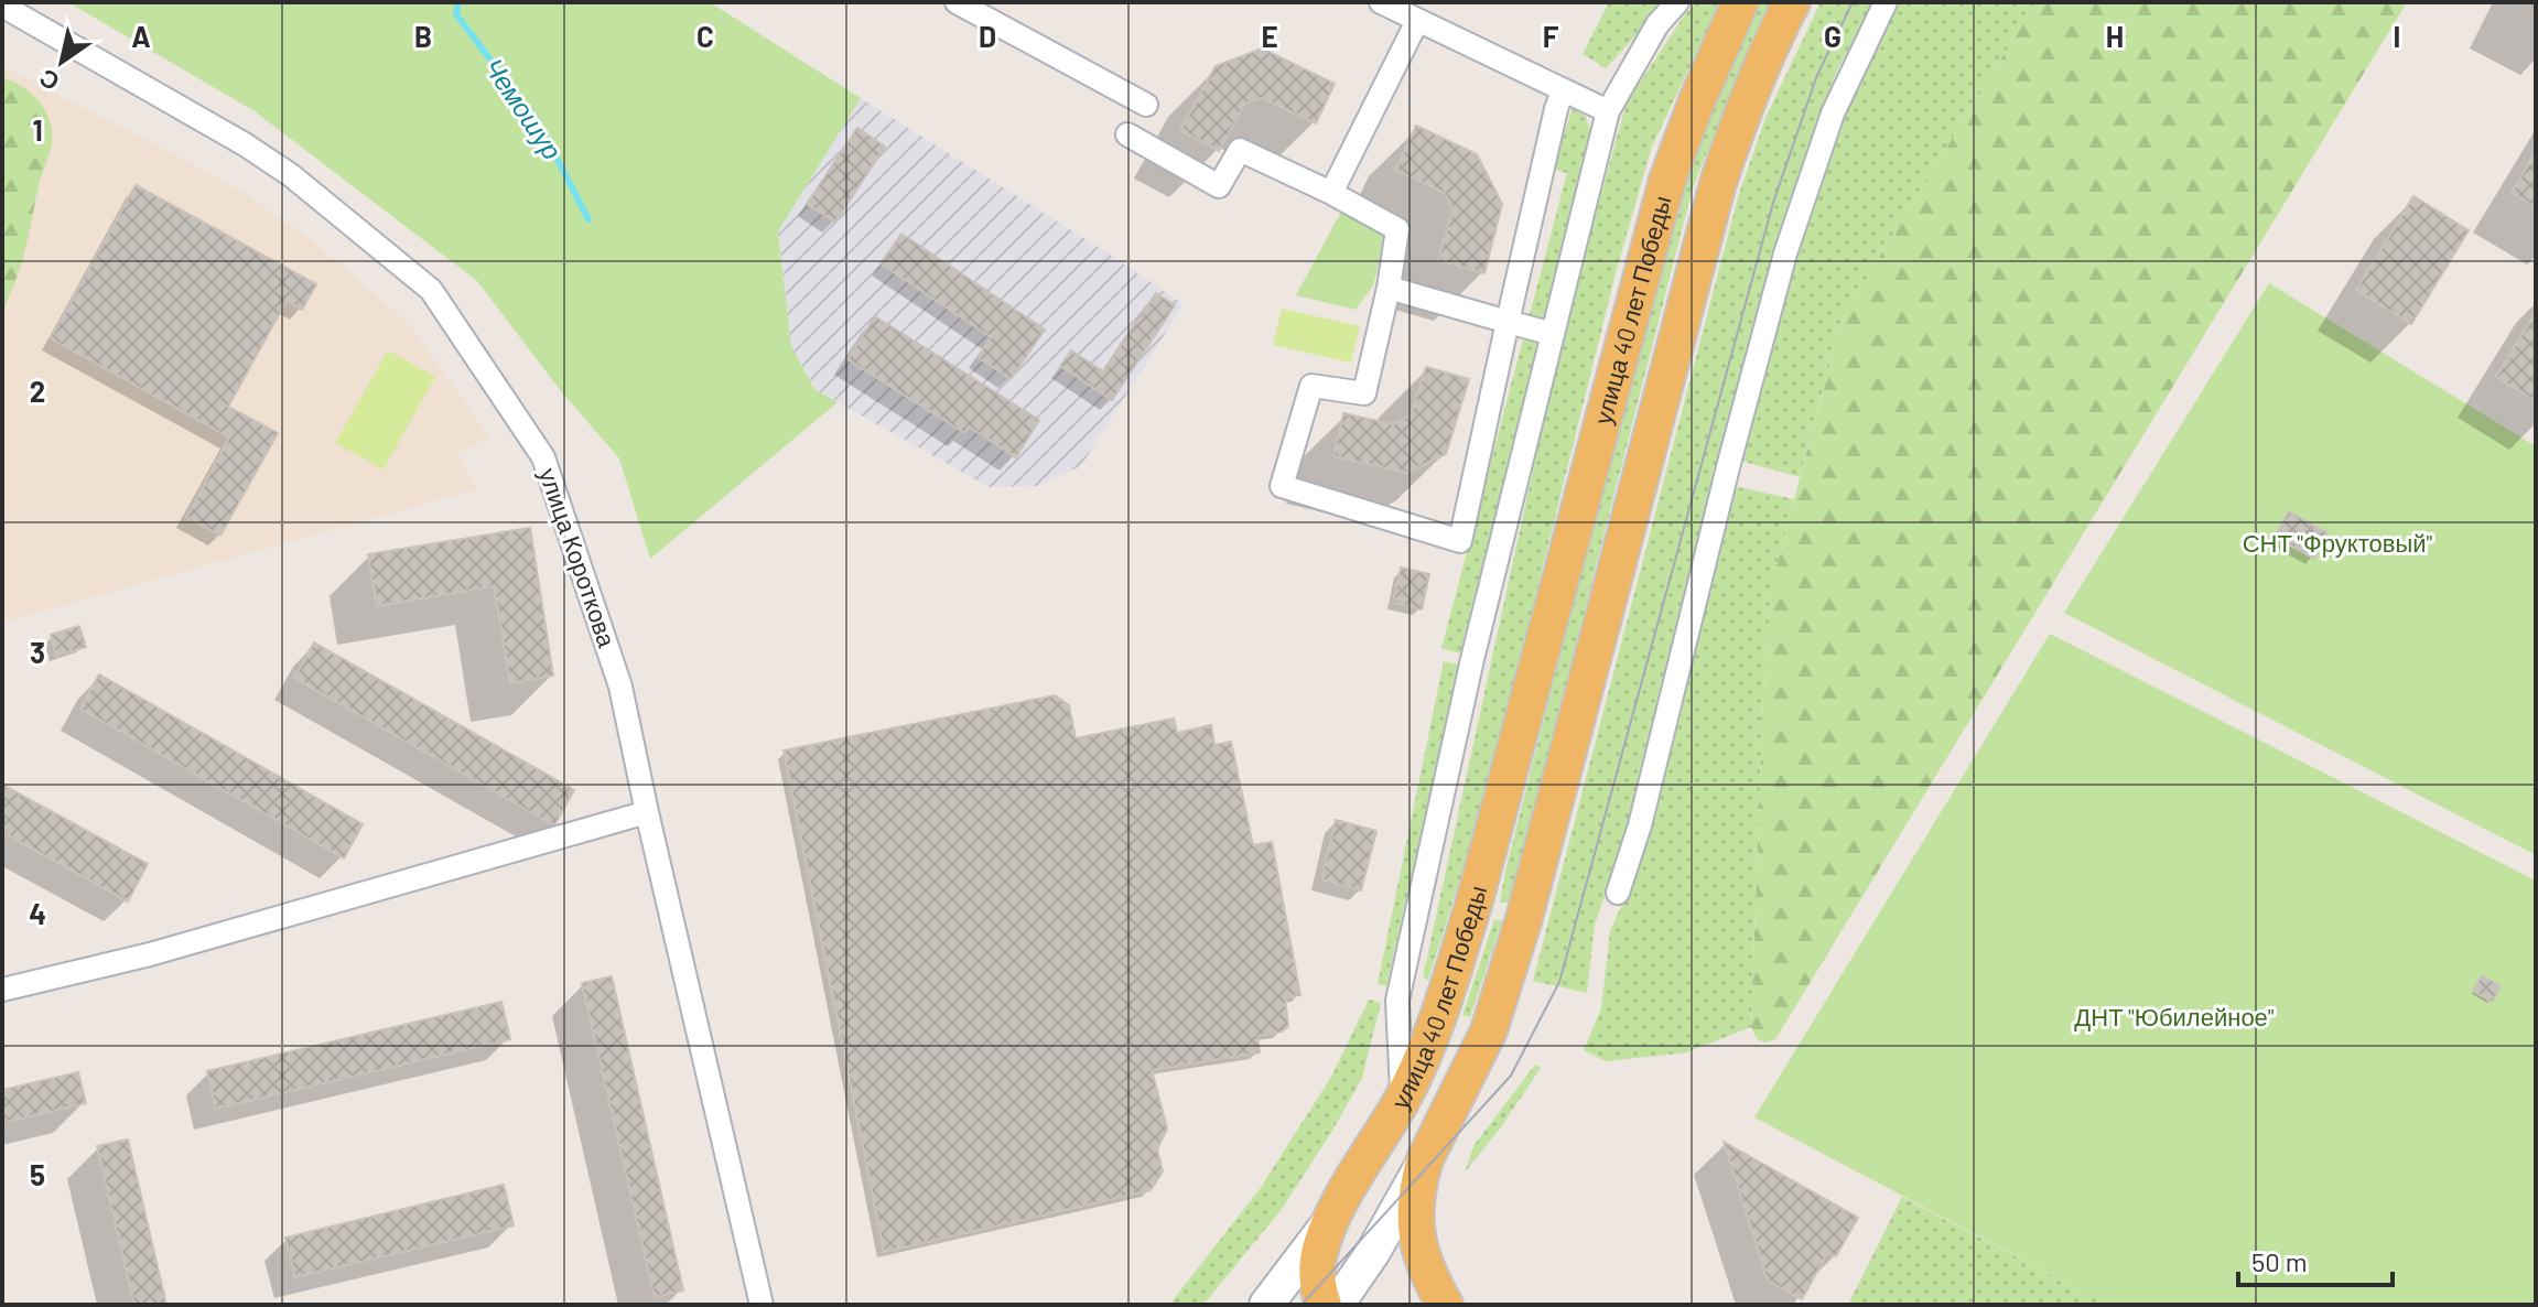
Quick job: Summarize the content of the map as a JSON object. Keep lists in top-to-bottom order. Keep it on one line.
{"streets":{"main road":["улица 40 лет Победы"],"street":["улица Короткова"]},"water":["Чемошур"],"parks":["СНТ \"Фруктовый\"","ДНТ \"Юбилейное\""],"scale_bar":"50 m","north":"bottom left","grid":{"columns":["A","B","C","D","E","F","G","H","I"],"rows":["1","2","3","4","5"]}}
